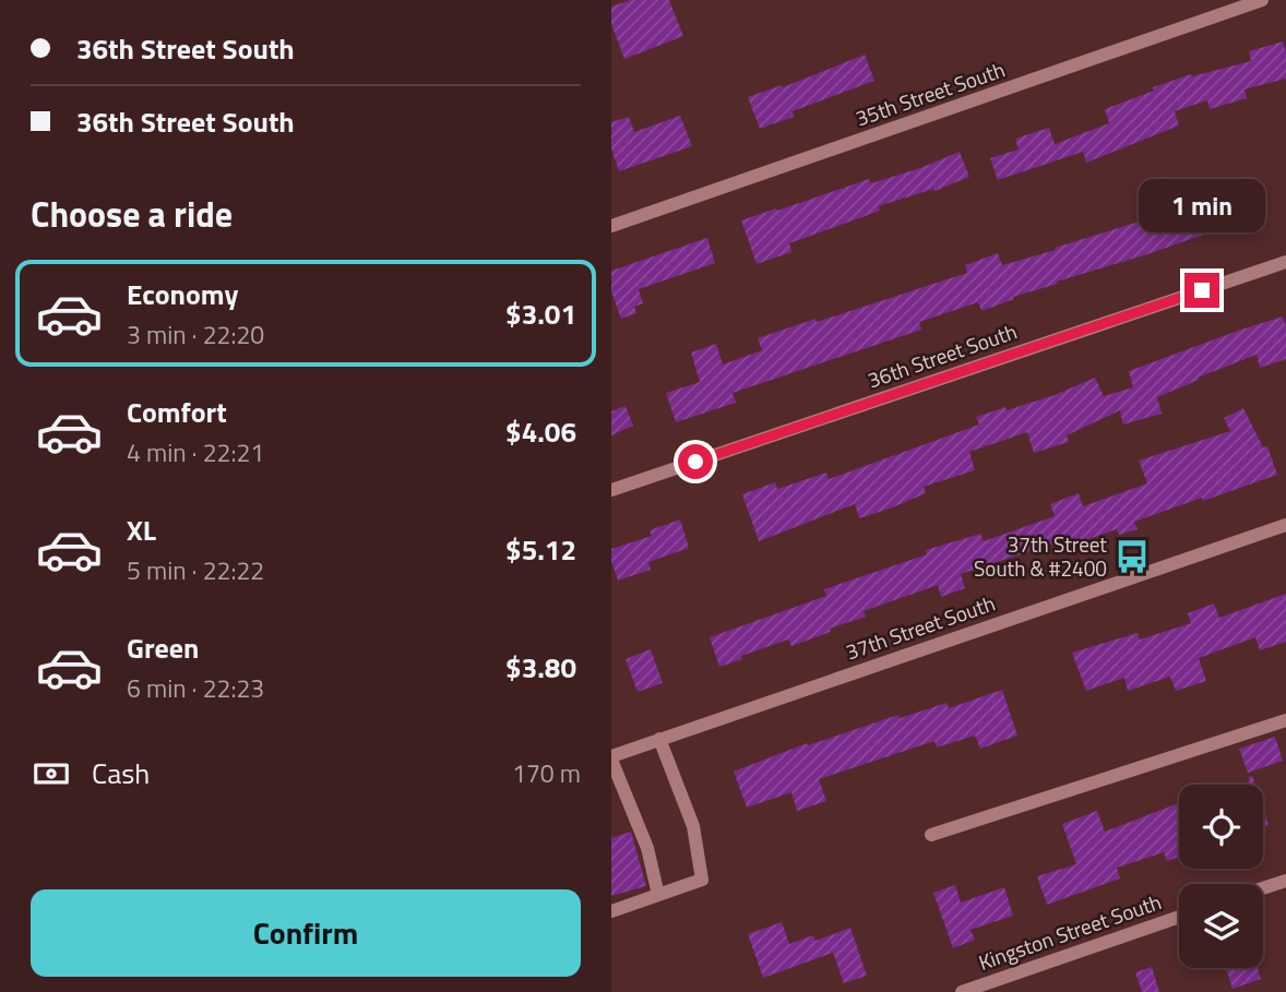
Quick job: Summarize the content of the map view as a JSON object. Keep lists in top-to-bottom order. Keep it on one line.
{"streets":{"street":["35th Street South","36th Street South","37th Street South","Kingston Street South"]},"places":{"bus stop":["37th Street South & #2400"]},"page":{"banner":["36th Street South","36th Street South"],"heading":"Choose a ride","bubble":"1 min","list":[{"name":"Economy","note":"3 min · 22:20","value":"$3.01"},{"name":"Comfort","note":"4 min · 22:21","value":"$4.06"},{"name":"XL","note":"5 min · 22:22","value":"$5.12"},{"name":"Green","note":"6 min · 22:23","value":"$3.80"}],"pay":["Cash","170 m"],"buttons":"Confirm"}}
